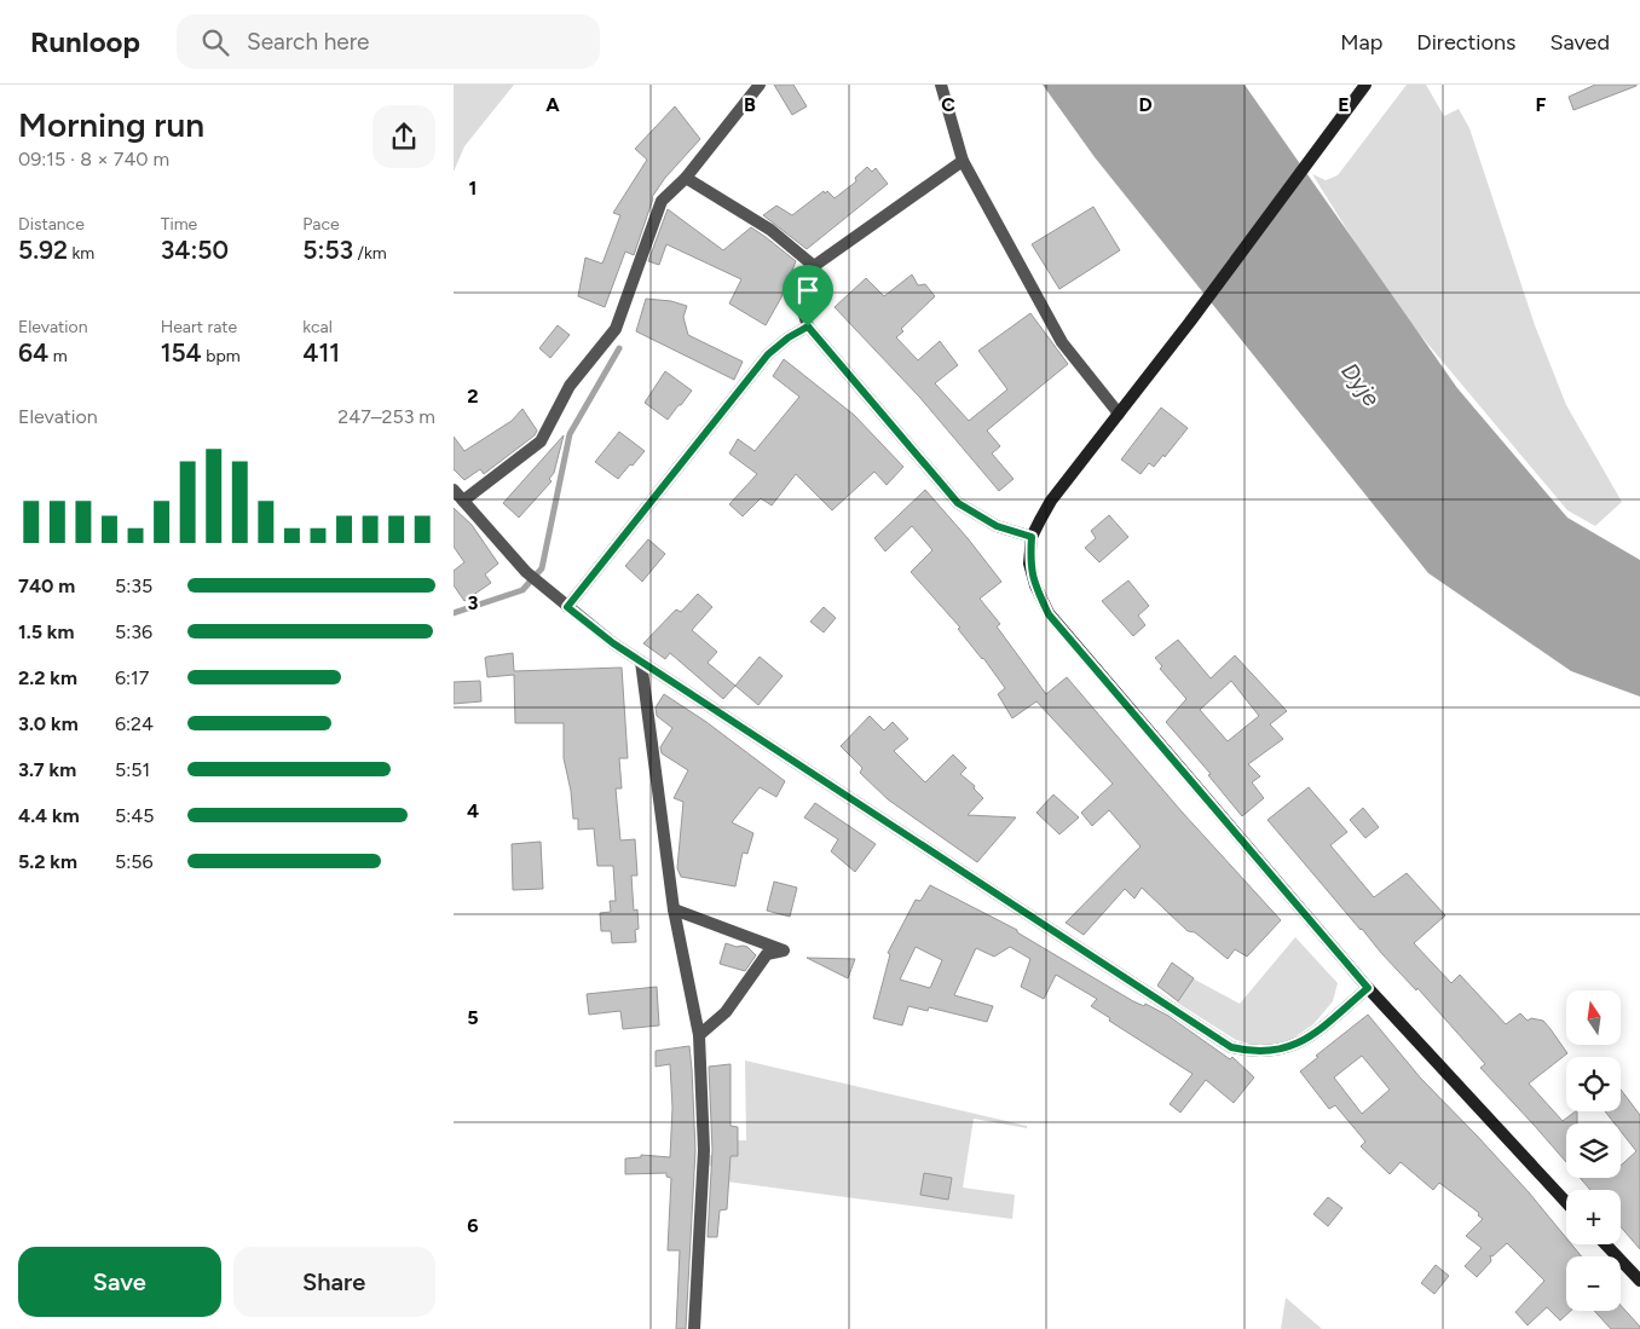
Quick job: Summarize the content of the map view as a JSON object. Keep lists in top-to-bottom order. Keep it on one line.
{"water":["Dyje"],"north":"top","page":{"header":"Runloop","search":"Search here","nav":["Map","Directions","Saved"],"heading":["Morning run","09:15 · 8 × 740 m"],"stats":[["Distance","5.92 km"],["Time","34:50"],["Pace","5:53 /km"],["Elevation","64 m"],["Heart rate","154 bpm"],["kcal","411"]],"chart":["Elevation","247–253 m"],"list":[{"name":"740 m","note":"5:35"},{"name":"1.5 km","note":"5:36"},{"name":"2.2 km","note":"6:17"},{"name":"3.0 km","note":"6:24"},{"name":"3.7 km","note":"5:51"},{"name":"4.4 km","note":"5:45"},{"name":"5.2 km","note":"5:56"}],"map_buttons":["+","−"],"buttons":["Save","Share"]},"grid":{"columns":["A","B","C","D","E","F"],"rows":["1","2","3","4","5","6"]}}
